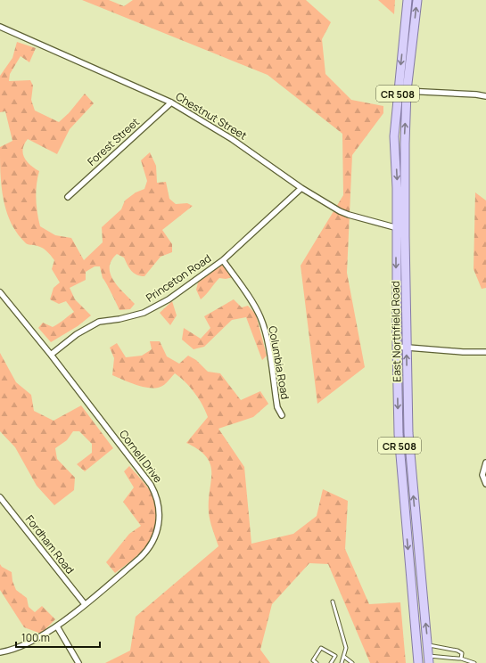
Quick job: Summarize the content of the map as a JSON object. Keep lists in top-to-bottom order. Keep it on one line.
{"streets":{"main road":["CR 508","East Northfield Road"],"street":["Chestnut Street","Forest Street","Princeton Road","Columbia Road","Cornell Drive","Fordham Road"]},"crossings":[["Chestnut Street","Forest Street"],["Chestnut Street","Princeton Road"],["Chestnut Street","East Northfield Road"],["Princeton Road","Columbia Road"],["Princeton Road","Cornell Drive"],["Cornell Drive","Fordham Road"]],"scale_bar":"100 m"}
